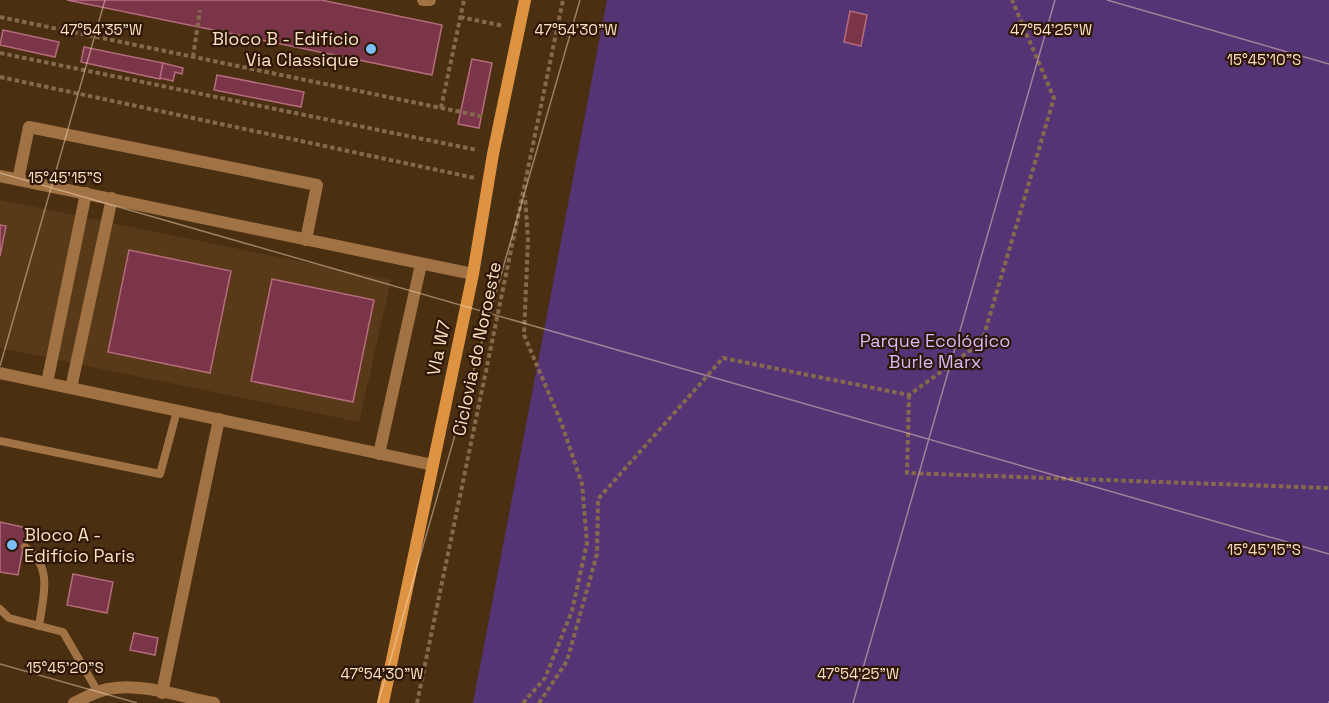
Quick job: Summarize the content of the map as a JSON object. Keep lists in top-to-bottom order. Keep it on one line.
{"streets":{"main road":["Vla W7"],"path":["Ciclovia do Noroeste"]},"parks":["Parque Ecológico Burle Marx"],"places":["Bloco B - Edifício Via Classique","Bloco A - Edifício Paris"],"coordinates":["47°54'35\"W","47°54'30\"W","47°54'25\"W","15°45'10\"S","15°45'15\"S","15°45'20\"S"]}
